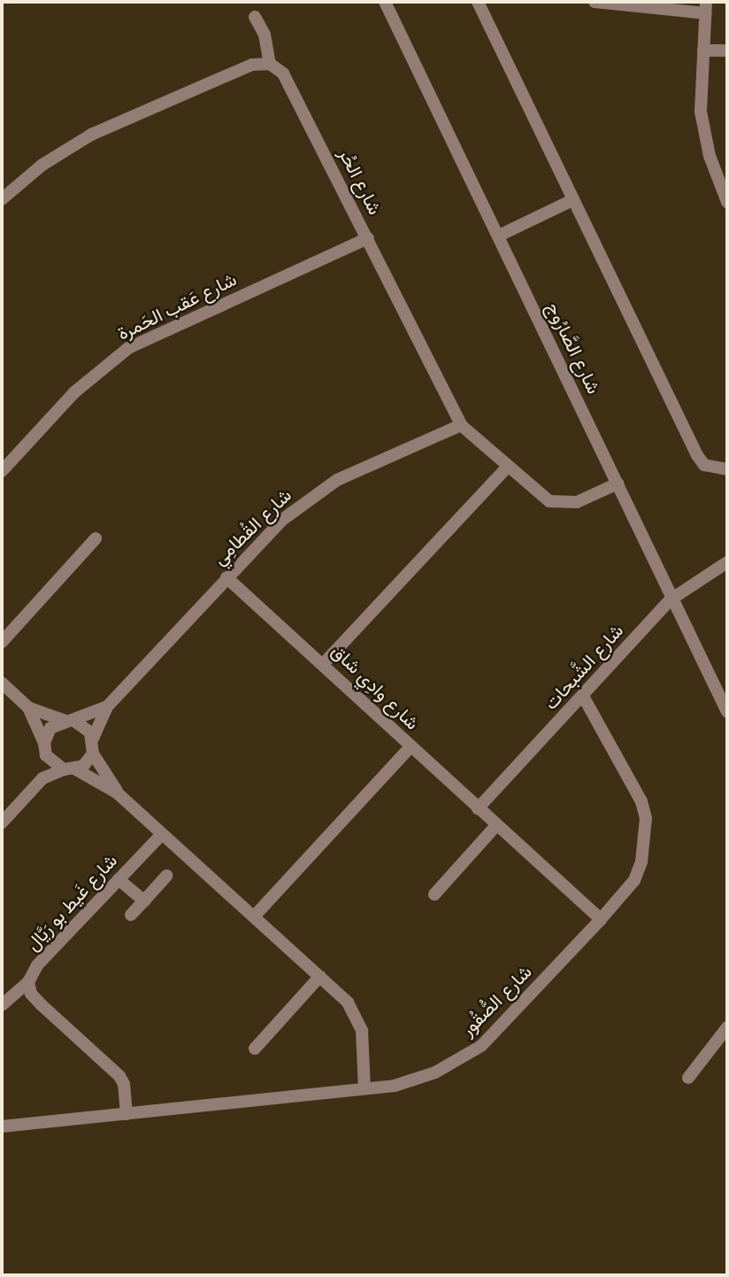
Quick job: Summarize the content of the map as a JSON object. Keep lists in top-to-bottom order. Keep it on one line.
{"streets":{"street":["شارع الحُر","شارع عَقب الحَمرة","شارع الصَّارُوج","شارع القُطامِي","شارع الشَّبحات","شارع وادِي شاق","شارع غَيط بو رَيَّال","شارع الصُّقُور"]},"crossings":[["شارع الحُر","شارع عَقب الحَمرة"],["شارع الحُر","شارع الصَّارُوج"],["شارع الحُر","شارع القُطامِي"],["شارع الصَّارُوج","شارع الشَّبحات"],["شارع القُطامِي","شارع وادِي شاق"],["شارع الشَّبحات","شارع وادِي شاق"],["شارع الشَّبحات","شارع الصُّقُور"],["شارع وادِي شاق","شارع الصُّقُور"]]}
